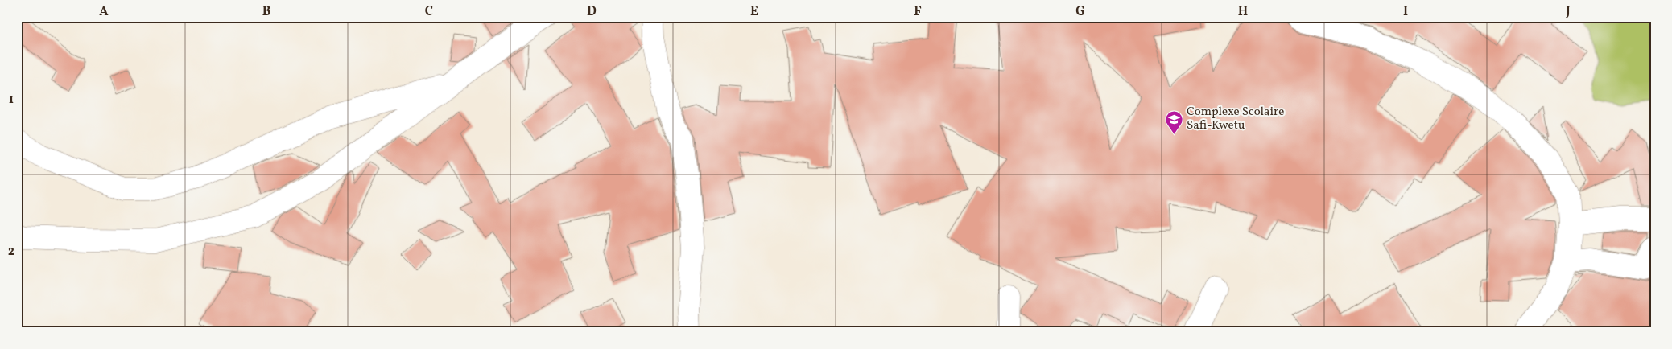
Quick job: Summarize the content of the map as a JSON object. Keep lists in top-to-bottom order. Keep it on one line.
{"places":{"school or university":["Complexe Scolaire Safi-Kwetu"]},"grid":{"columns":["A","B","C","D","E","F","G","H","I","J"],"rows":["1","2"]}}
